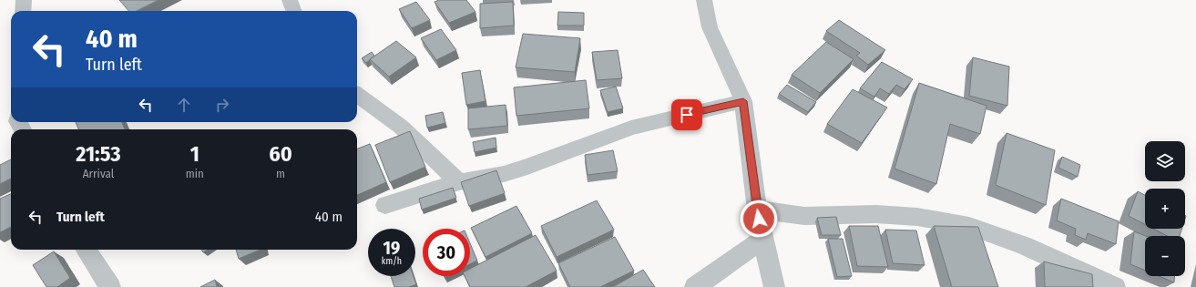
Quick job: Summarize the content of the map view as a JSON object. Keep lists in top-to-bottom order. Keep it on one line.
{"page":{"turn":["40 m","Turn left"],"eta":["21:53","Arrival","1","min","60","m"],"map_buttons":["+","−"],"list":[{"name":"Turn left","value":"40 m"}],"speed":"19 km/h","limit":"30"}}
